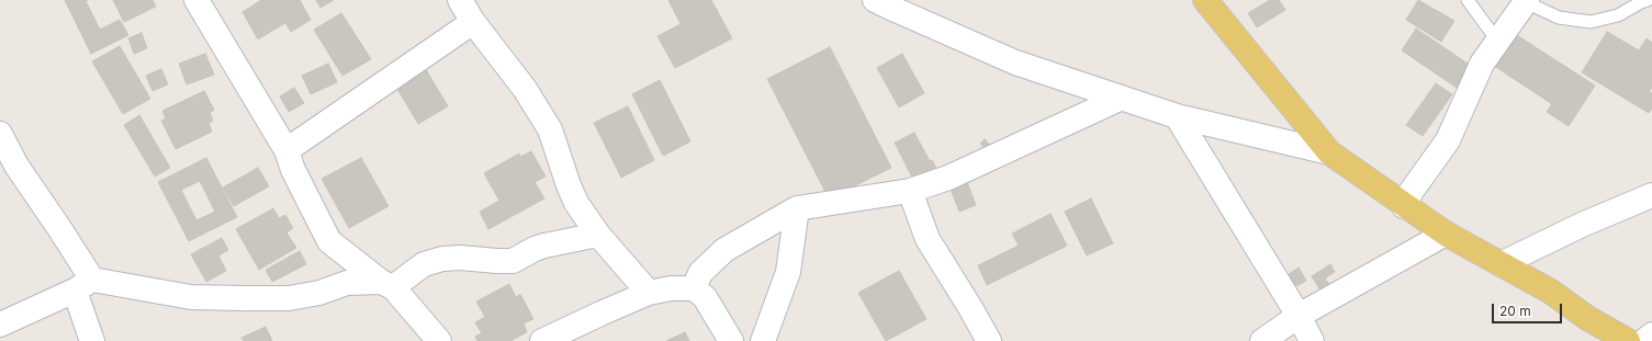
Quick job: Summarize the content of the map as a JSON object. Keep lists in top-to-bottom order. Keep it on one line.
{"scale_bar":"20 m"}
